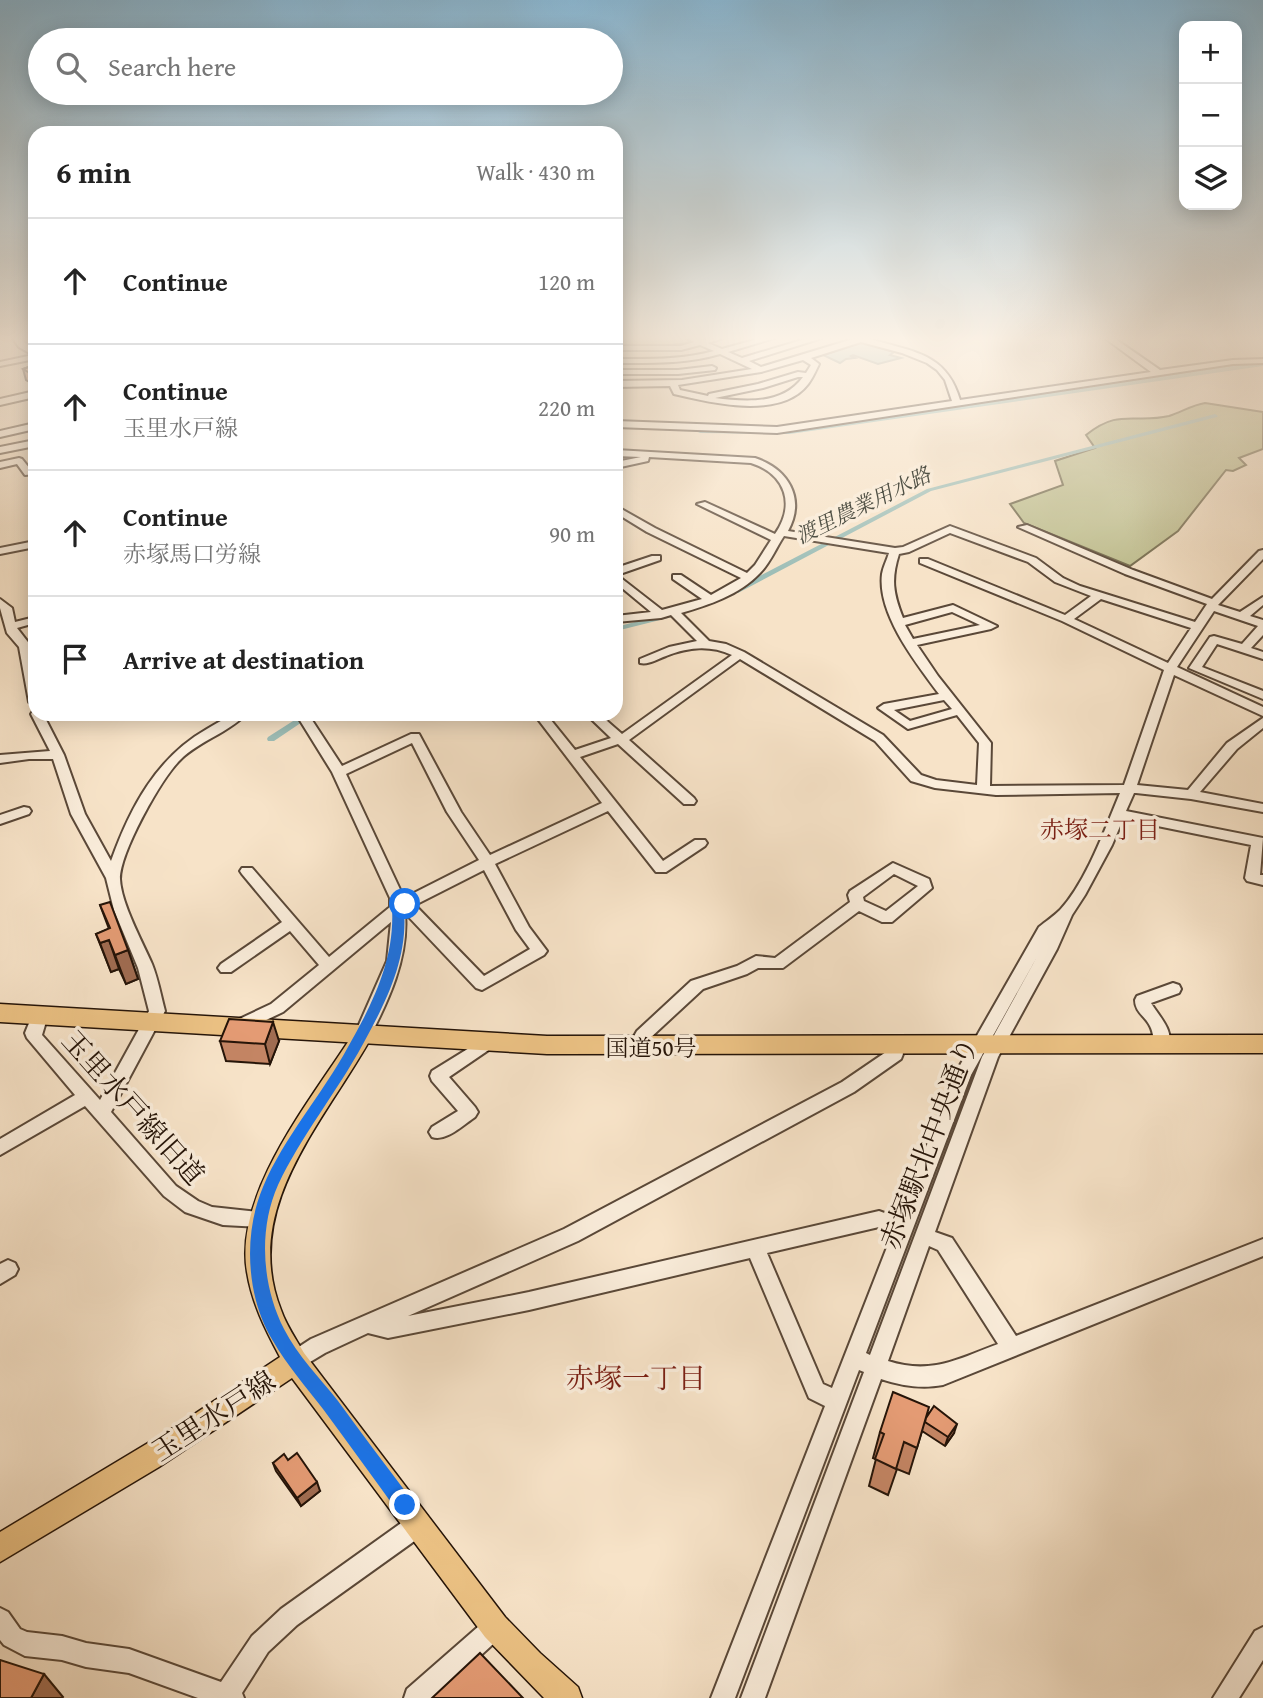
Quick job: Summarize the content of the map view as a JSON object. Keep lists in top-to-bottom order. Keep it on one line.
{"streets":{"highway":["国道50号"],"main road":["玉里水戸線"],"street":["玉里水戸線旧道","赤塚駅北中央通り"]},"crossings":[["国道50号","玉里水戸線旧道"],["国道50号","赤塚駅北中央通り"],["国道50号","玉里水戸線"],["玉里水戸線旧道","玉里水戸線"]],"districts":["赤塚二丁目","赤塚一丁目"],"water":["渡里農業用水路"],"page":{"map_buttons":["+","−"],"search":"Search here","heading":["6 min","Walk · 430 m"],"list":[["Continue","120 m"],["Continue","玉里水戸線","220 m"],["Continue","赤塚馬口労線","90 m"],"Arrive at destination"]}}
